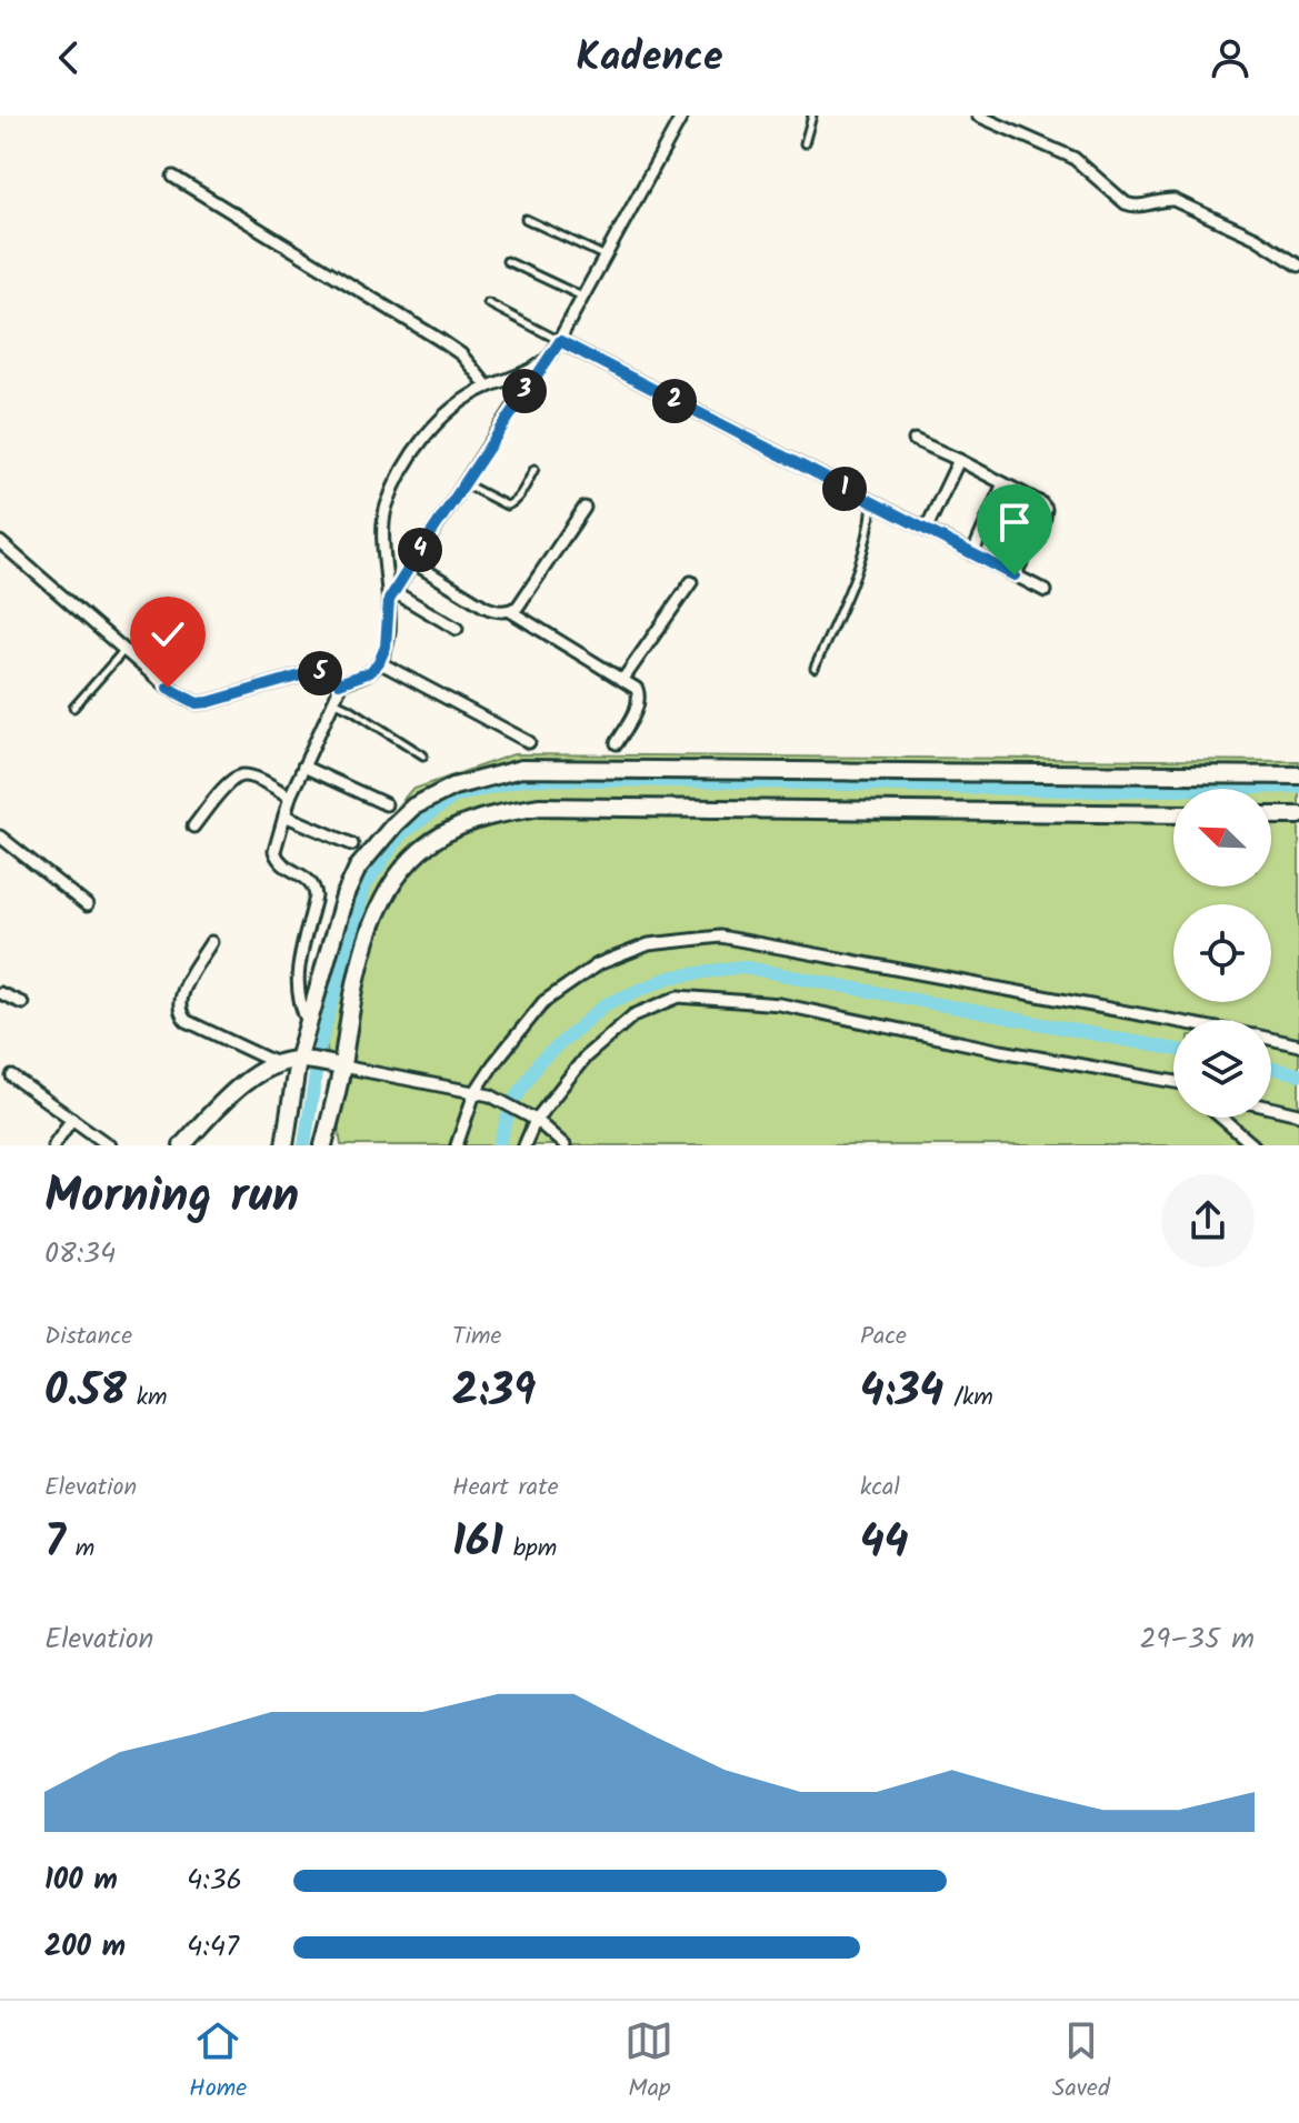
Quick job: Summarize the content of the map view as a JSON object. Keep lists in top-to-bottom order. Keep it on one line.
{"north":"top left","page":{"header":"Kadence","pins":["3","2","1","4","5"],"heading":["Morning run","08:34"],"stats":[["Distance","0.58 km"],["Time","2:39"],["Pace","4:34 /km"],["Elevation","7 m"],["Heart rate","161 bpm"],["kcal","44"]],"chart":["Elevation","29–35 m"],"list":[{"name":"100 m","note":"4:36"},{"name":"200 m","note":"4:47"}],"tabs":["Home","Map","Saved"]}}
